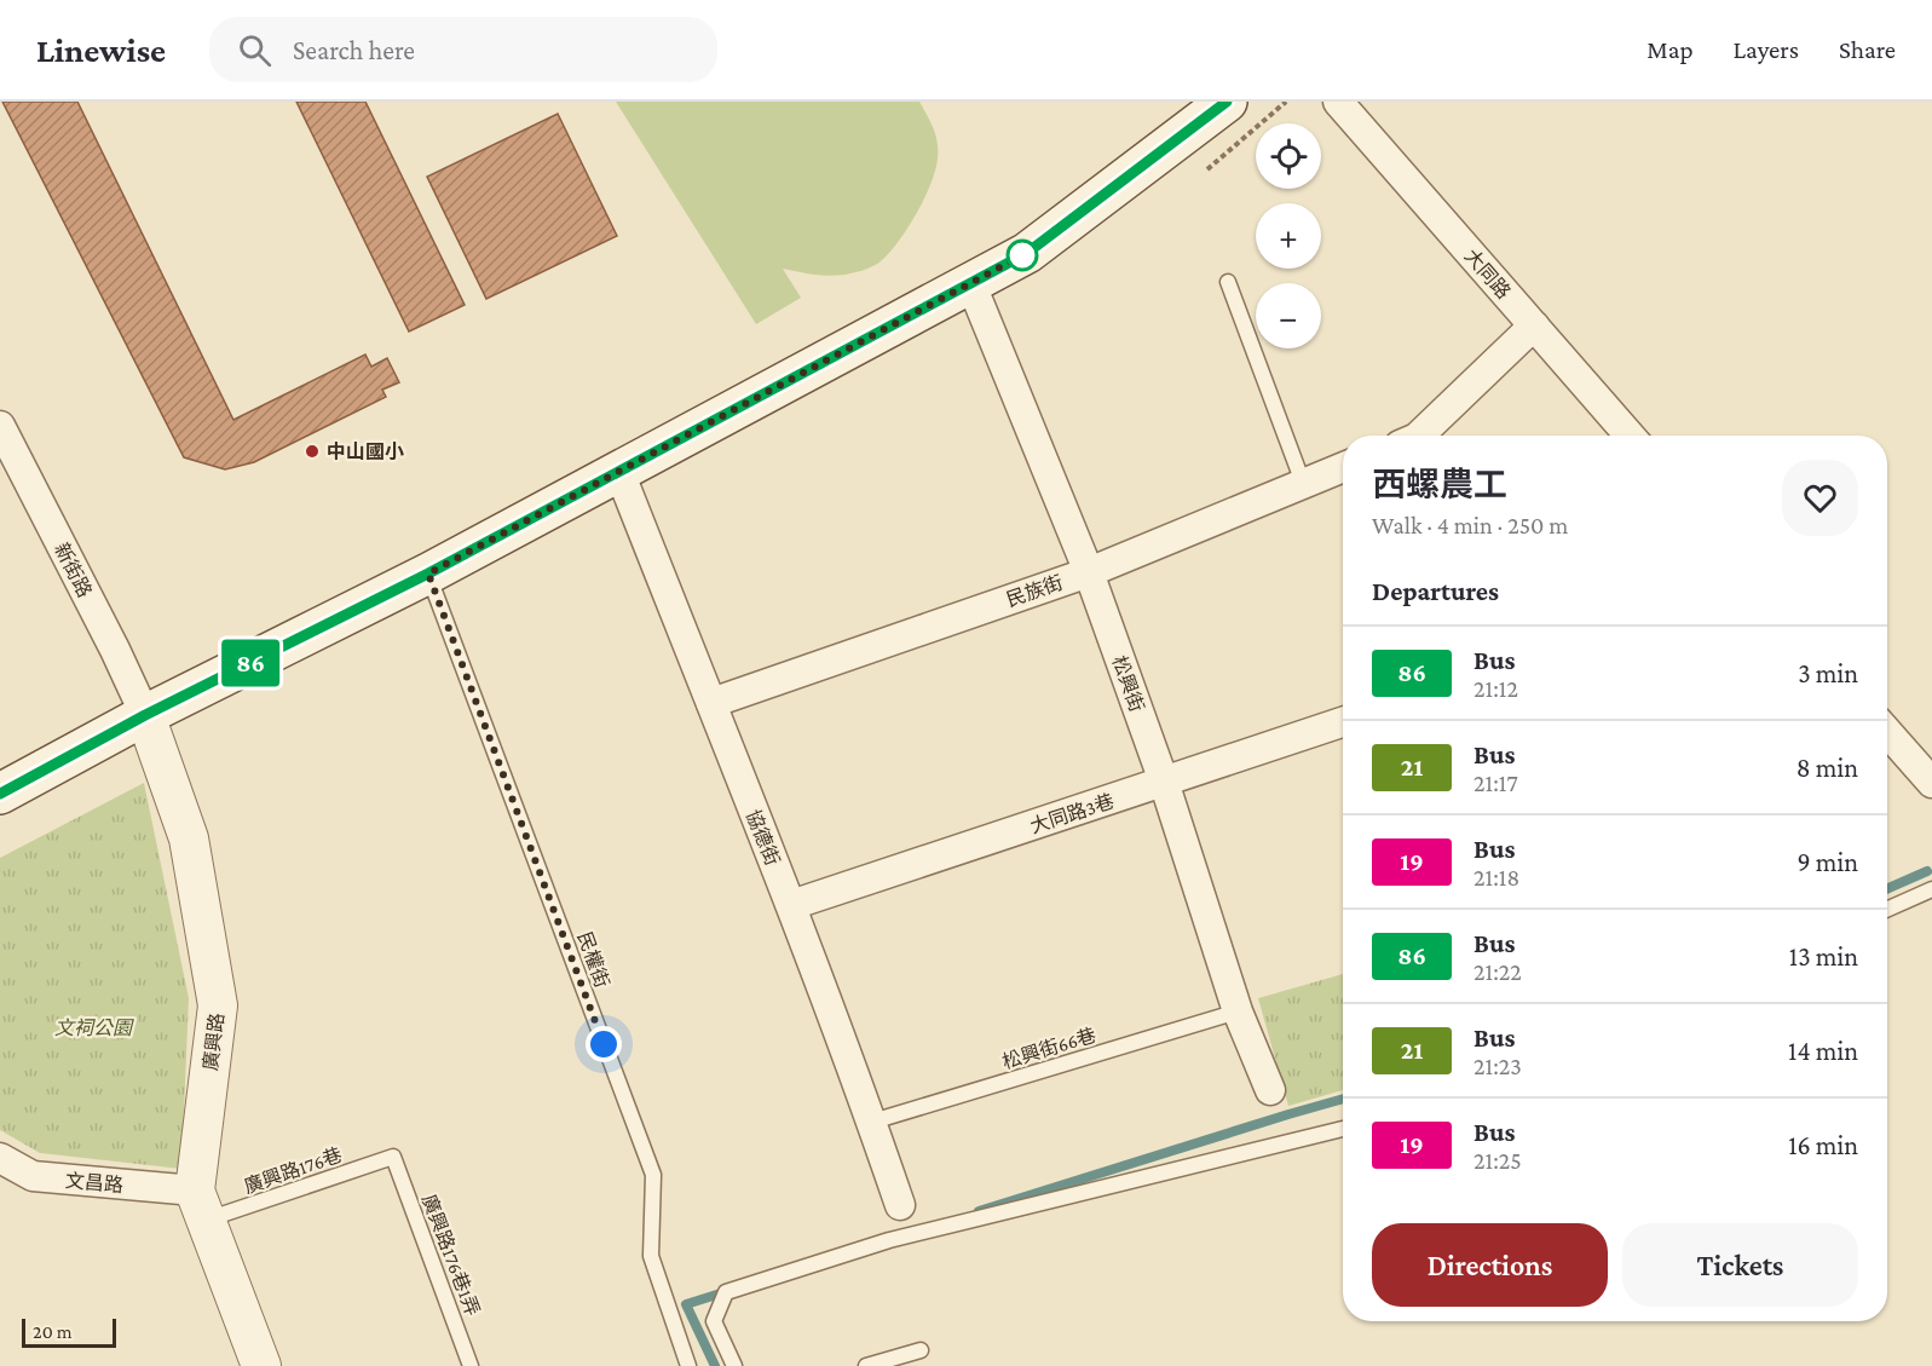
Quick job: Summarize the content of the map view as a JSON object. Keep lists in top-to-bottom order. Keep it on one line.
{"streets":{"street":["大同路","新街路","民族街","松興街","大同路3巷","協德街","廣興路","文昌路"],"lane":["民權街","松興街66巷","廣興路176巷","廣興路176巷1弄"]},"crossings":[["新街路","廣興路"],["民族街","松興街"],["民族街","協德街"],["松興街","大同路3巷"],["松興街","松興街66巷"],["大同路3巷","協德街"],["協德街","松興街66巷"],["廣興路","廣興路176巷"],["廣興路","文昌路"],["廣興路176巷","文昌路"],["廣興路176巷","廣興路176巷1弄"]],"parks":["文祠公園"],"places":["中山國小"],"lines":["bus line 86"],"scale_bar":"20 m","page":{"header":"Linewise","search":"Search here","nav":["Map","Layers","Share"],"on_map":"86","map_buttons":["+","−"],"heading":[["西螺農工","Walk · 4 min · 250 m"],"Departures"],"list":[{"mark":"86","name":"Bus","note":"21:12","value":"3 min"},{"mark":"21","name":"Bus","note":"21:17","value":"8 min"},{"mark":"19","name":"Bus","note":"21:18","value":"9 min"},{"mark":"86","name":"Bus","note":"21:22","value":"13 min"},{"mark":"21","name":"Bus","note":"21:23","value":"14 min"},{"mark":"19","name":"Bus","note":"21:25","value":"16 min"}],"buttons":["Directions","Tickets"],"scale":"20 m"}}
